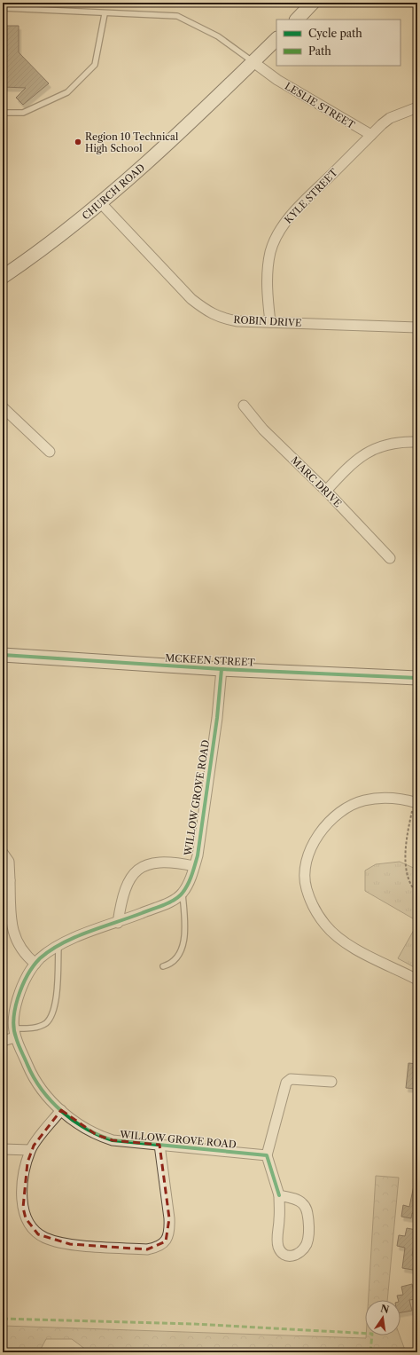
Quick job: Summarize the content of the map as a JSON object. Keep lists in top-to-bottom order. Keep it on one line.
{"streets":{"street":["LESLIE STREET","CHURCH ROAD","KYLE STREET","ROBIN DRIVE","MARC DRIVE","MCKEEN STREET","WILLOW GROVE ROAD"]},"crossings":[["LESLIE STREET","CHURCH ROAD"],["LESLIE STREET","KYLE STREET"],["CHURCH ROAD","ROBIN DRIVE"],["KYLE STREET","ROBIN DRIVE"],["MCKEEN STREET","WILLOW GROVE ROAD"]],"places":["Region 10 Technical High School"],"legend":["Cycle path","Path"],"north":"top"}
